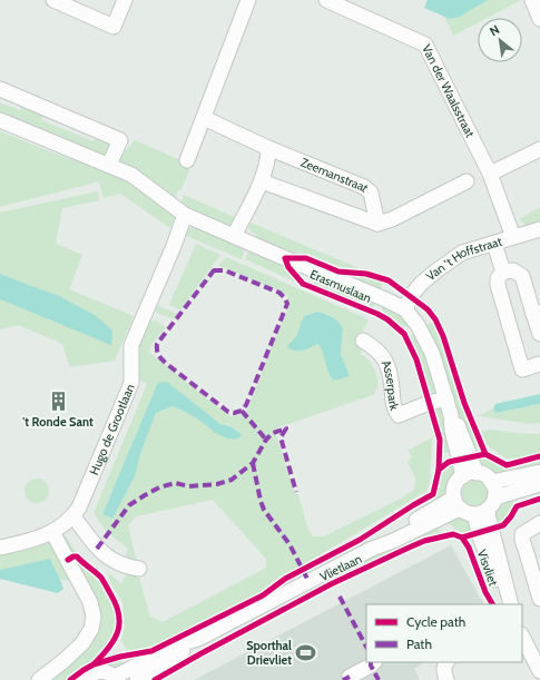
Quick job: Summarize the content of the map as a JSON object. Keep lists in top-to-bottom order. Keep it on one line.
{"streets":{"street":["Van der Waalsstraat","Zeemanstraat","Van 't Hoffstraat","Erasmuslaan","Asserpark","Hugo de Grootlaan","Vlietlaan","Visvliet"]},"crossings":[["Van der Waalsstraat","Van 't Hoffstraat"],["Van 't Hoffstraat","Erasmuslaan"],["Erasmuslaan","Asserpark"],["Erasmuslaan","Hugo de Grootlaan"],["Erasmuslaan","Vlietlaan"],["Erasmuslaan","Visvliet"],["Vlietlaan","Visvliet"]],"places":{"building":["'t Ronde Sant"],"sports":["Sporthal Drievliet"]},"legend":["Cycle path","Path"],"north":"top left"}
